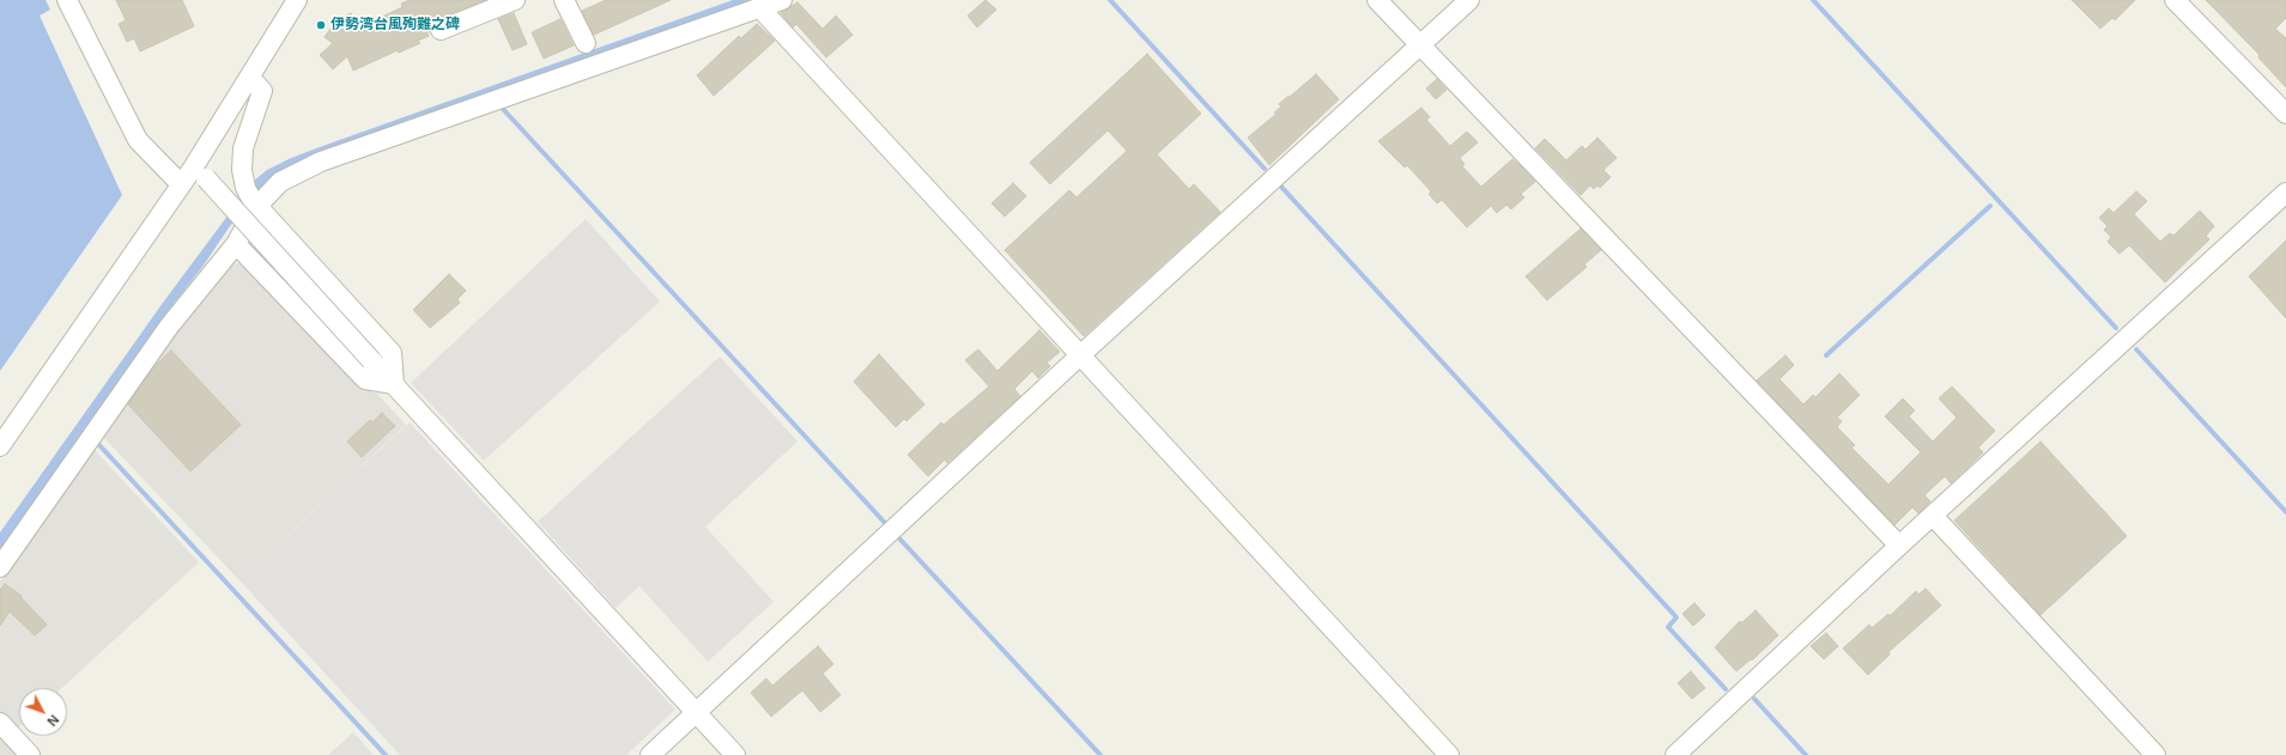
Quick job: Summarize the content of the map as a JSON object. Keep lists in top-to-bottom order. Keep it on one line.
{"places":["伊勢湾台風殉難之碑"],"north":"bottom right"}
